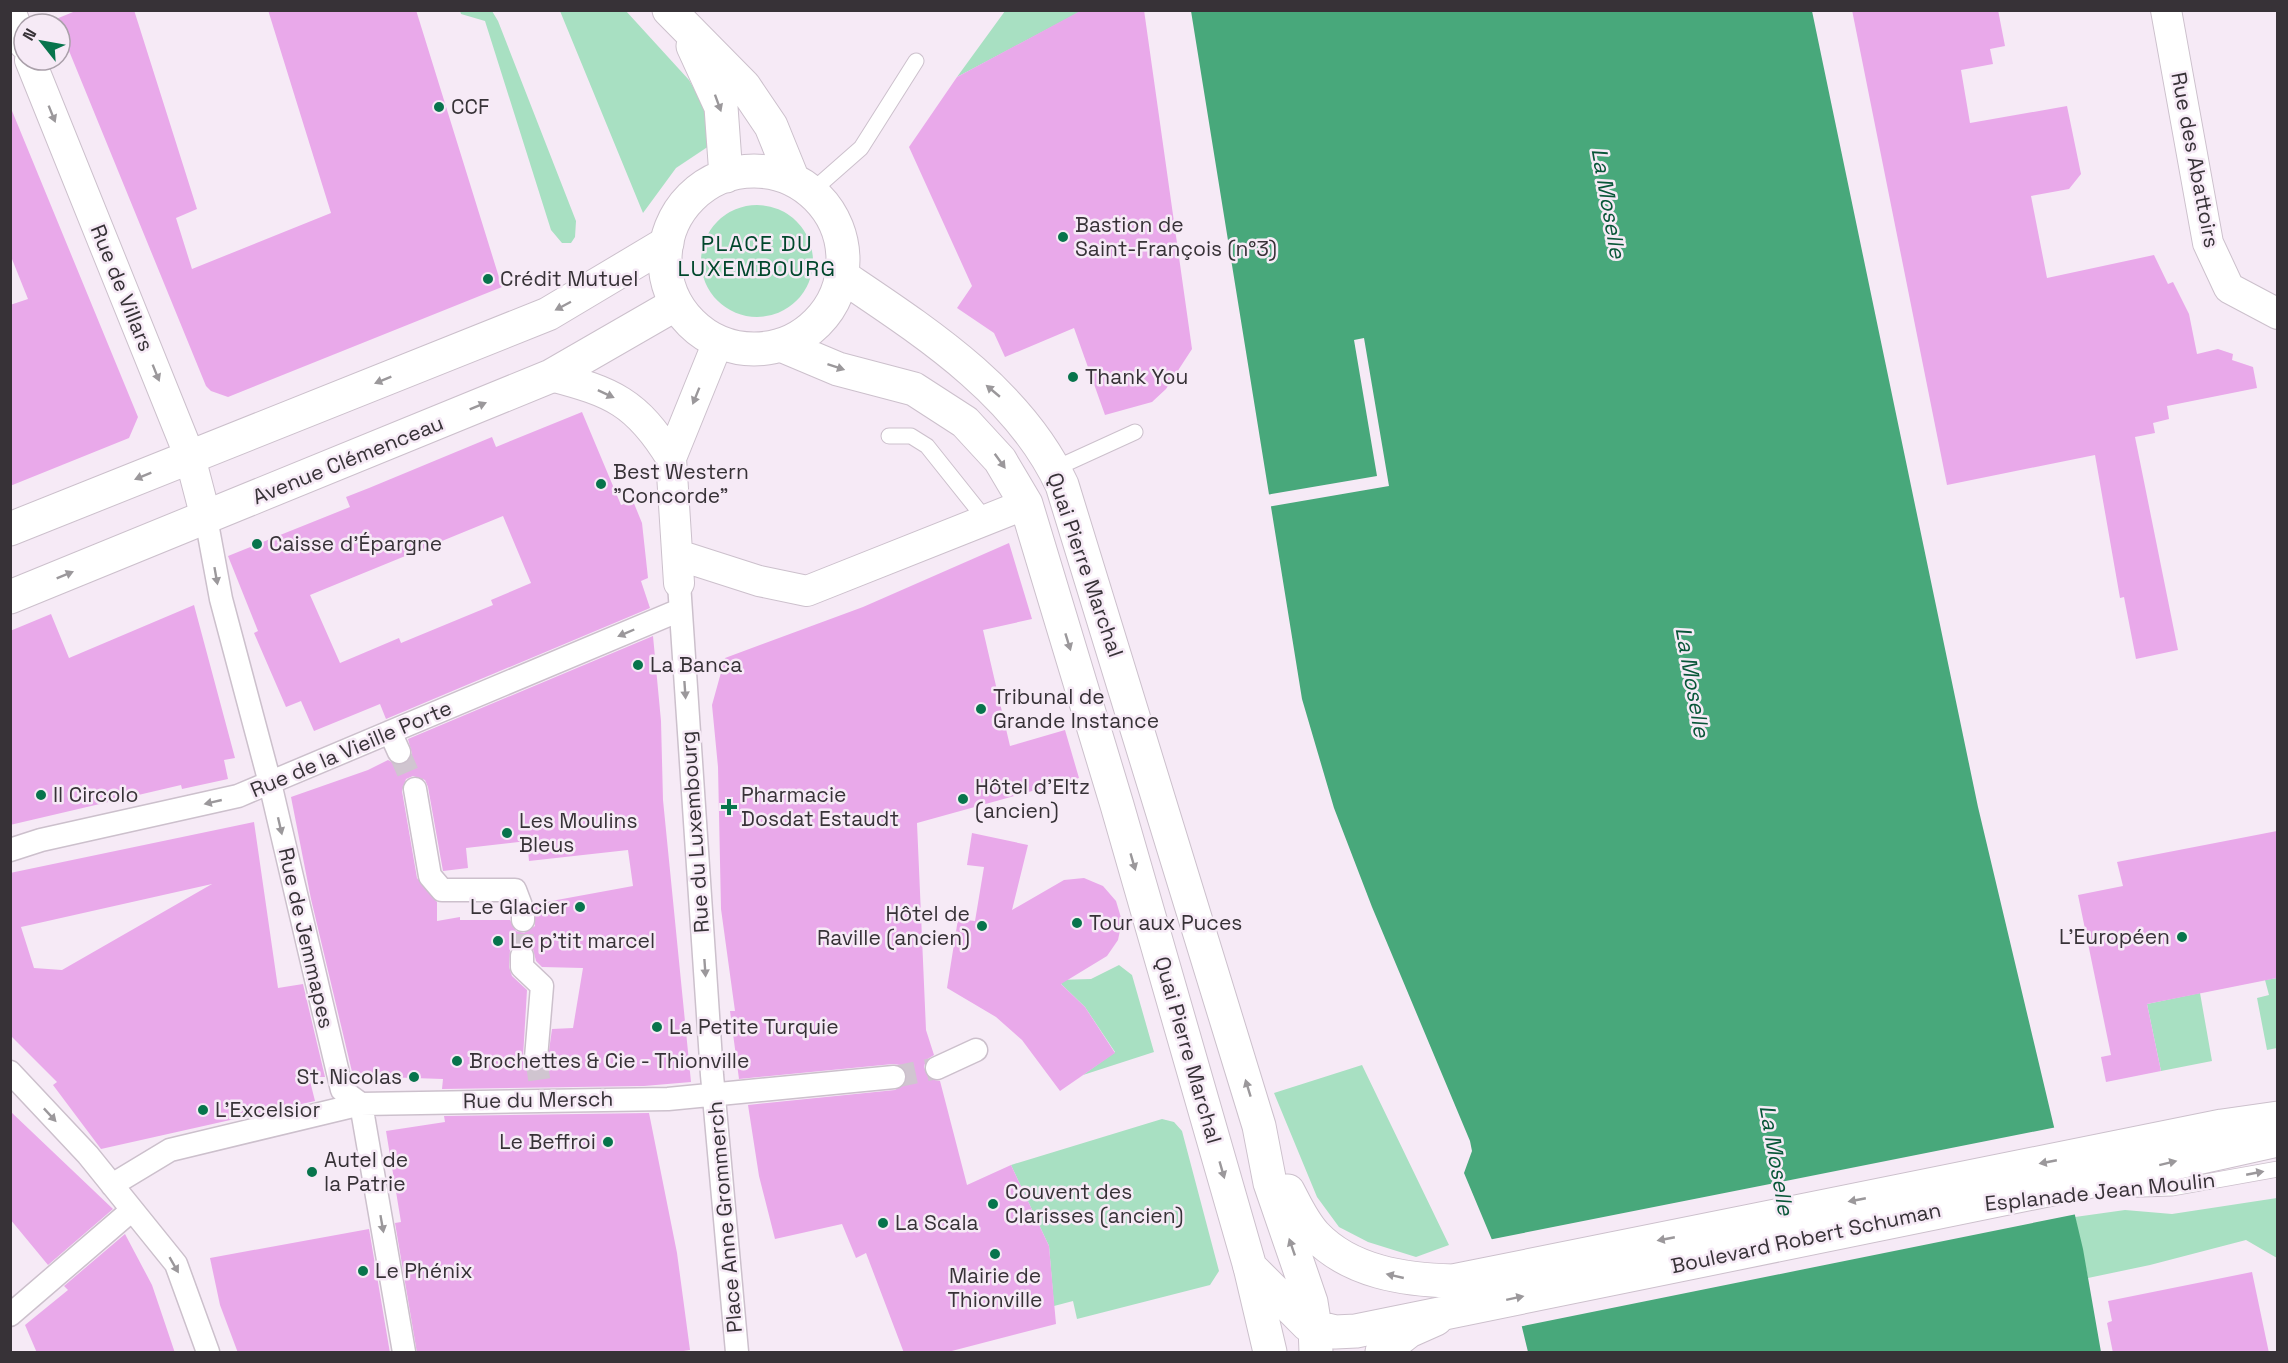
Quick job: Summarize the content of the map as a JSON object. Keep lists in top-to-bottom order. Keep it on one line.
{"streets":{"main road":["Avenue Clémenceau","Quai Pierre Marchal","Boulevard Robert Schuman"],"street":["Rue des Abattoirs","Rue de Villars","Rue de la Vieille Porte","Rue du Luxembourg","Rue de Jemmapes","Rue du Mersch","Place Anne Grommerch"]},"crossings":[["Rue de Villars","Avenue Clémenceau"],["Rue de Villars","Rue de Jemmapes"],["Avenue Clémenceau","Quai Pierre Marchal"],["Avenue Clémenceau","Rue de Jemmapes"],["Quai Pierre Marchal","Boulevard Robert Schuman"],["Rue de la Vieille Porte","Rue du Luxembourg"],["Rue de la Vieille Porte","Rue de Jemmapes"],["Rue du Luxembourg","Rue du Mersch"],["Rue du Luxembourg","Place Anne Grommerch"],["Rue de Jemmapes","Rue du Mersch"],["Rue du Mersch","Place Anne Grommerch"]],"one_way":["Rue de Villars","Rue de la Vieille Porte","Rue du Luxembourg","Rue de Jemmapes"],"districts":["PLACE DU LUXEMBOURG"],"water":["La Moselle"],"places":{"other":["CCF","Bastion de Saint-François (n°3)","Crédit Mutuel","Thank You","Best Western \"Concorde\"","Caisse d'Épargne","La Banca","Tribunal de Grande Instance","Il Circolo","Hôtel d'Eltz (ancien)","Les Moulins Bleus","Le Glacier","Tour aux Puces","Hôtel de Raville (ancien)","L'Européen","Le p'tit marcel","La Petite Turquie","Brochettes & Cie - Thionville","St. Nicolas","L'Excelsior","Le Beffroi","Autel de la Patrie","Couvent des Clarisses (ancien)","La Scala","Mairie de Thionville","Le Phénix"],"health":["Pharmacie Dosdat Estaudt"]},"north":"top left"}
